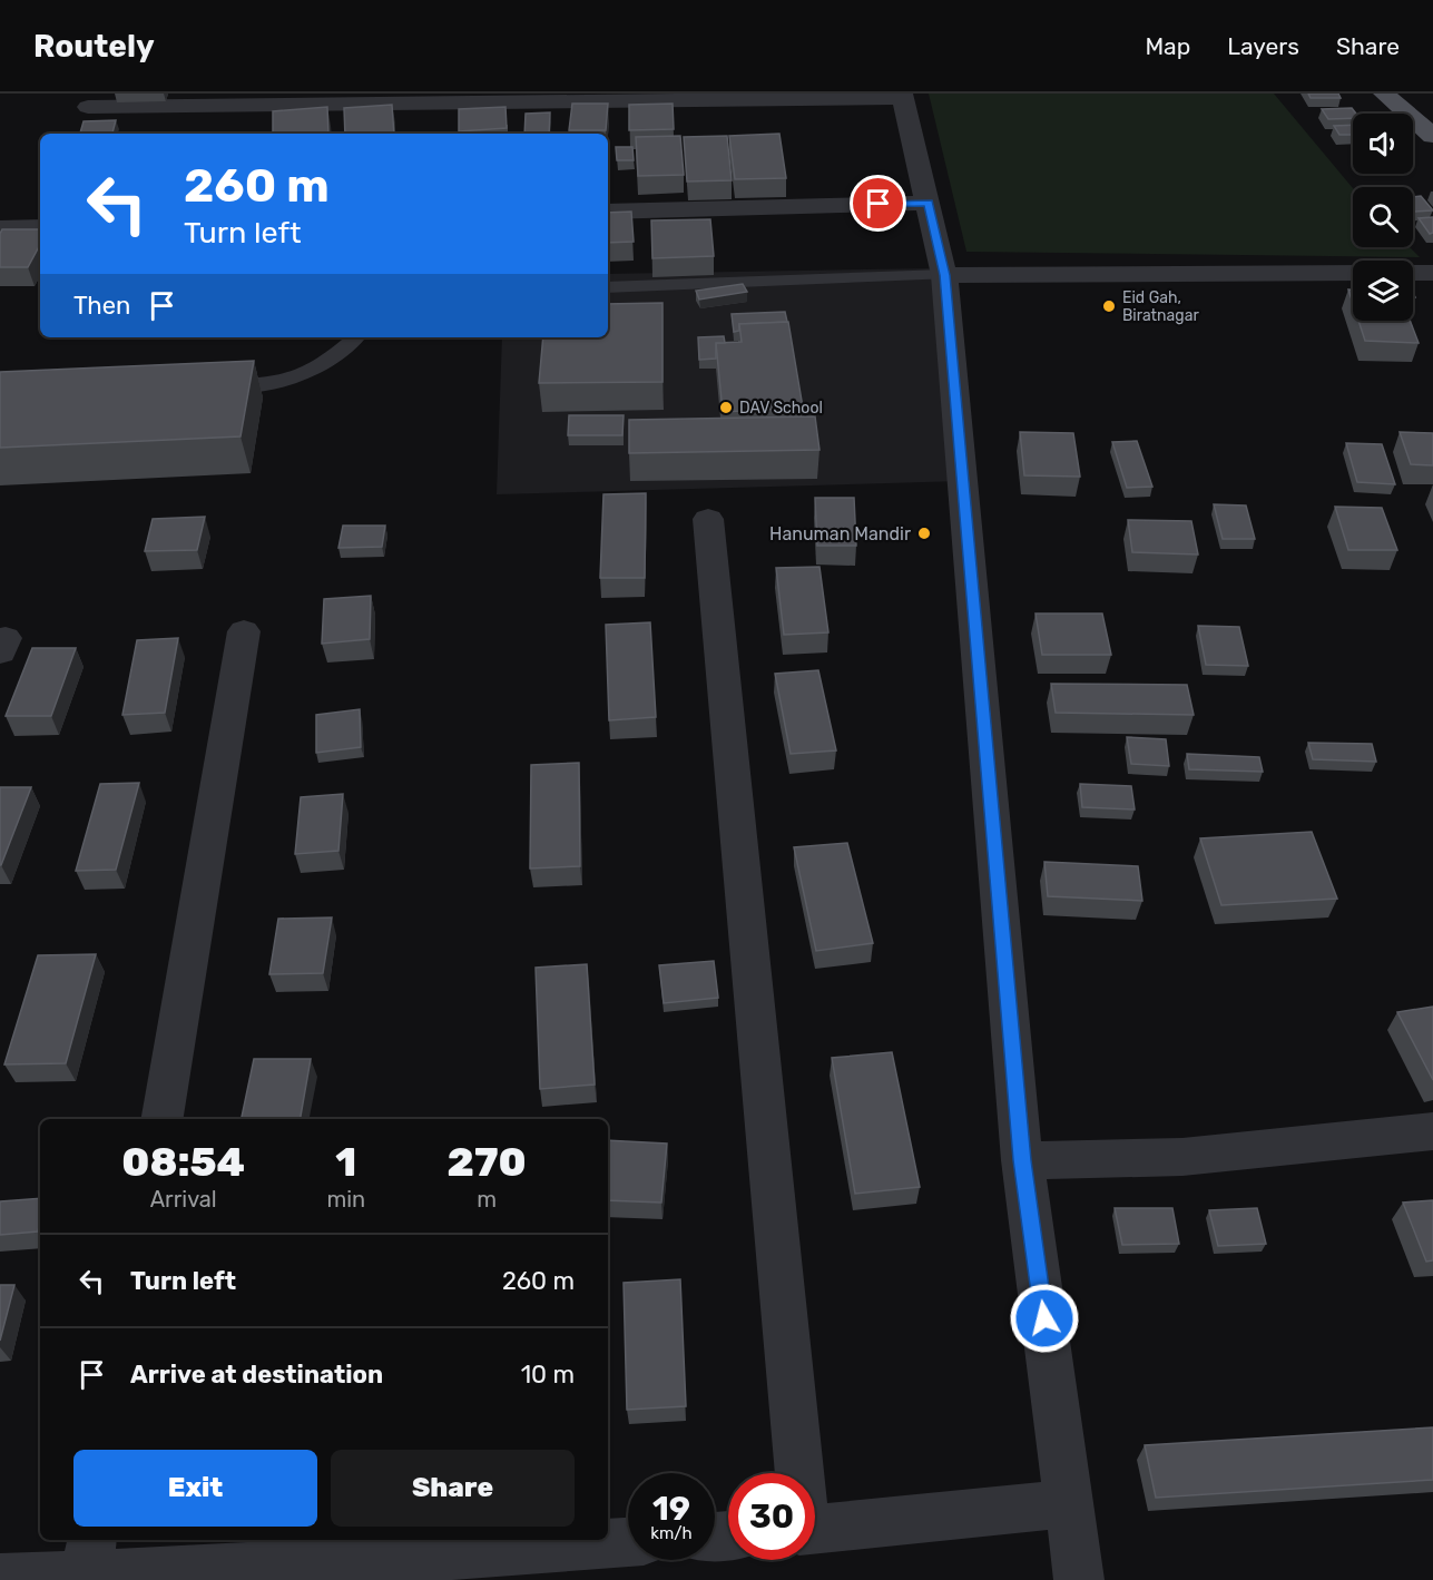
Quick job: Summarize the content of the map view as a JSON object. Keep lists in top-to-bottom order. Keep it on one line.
{"places":["Eid Gah, Biratnagar","DAV School","Hanuman Mandir"],"page":{"header":"Routely","nav":["Map","Layers","Share"],"turn":["260 m","Turn left"],"then":"Then","eta":["08:54","Arrival","1","min","270","m"],"list":[{"name":"Turn left","value":"260 m"},{"name":"Arrive at destination","value":"10 m"}],"buttons":["Exit","Share"],"speed":"19 km/h","limit":"30"}}
